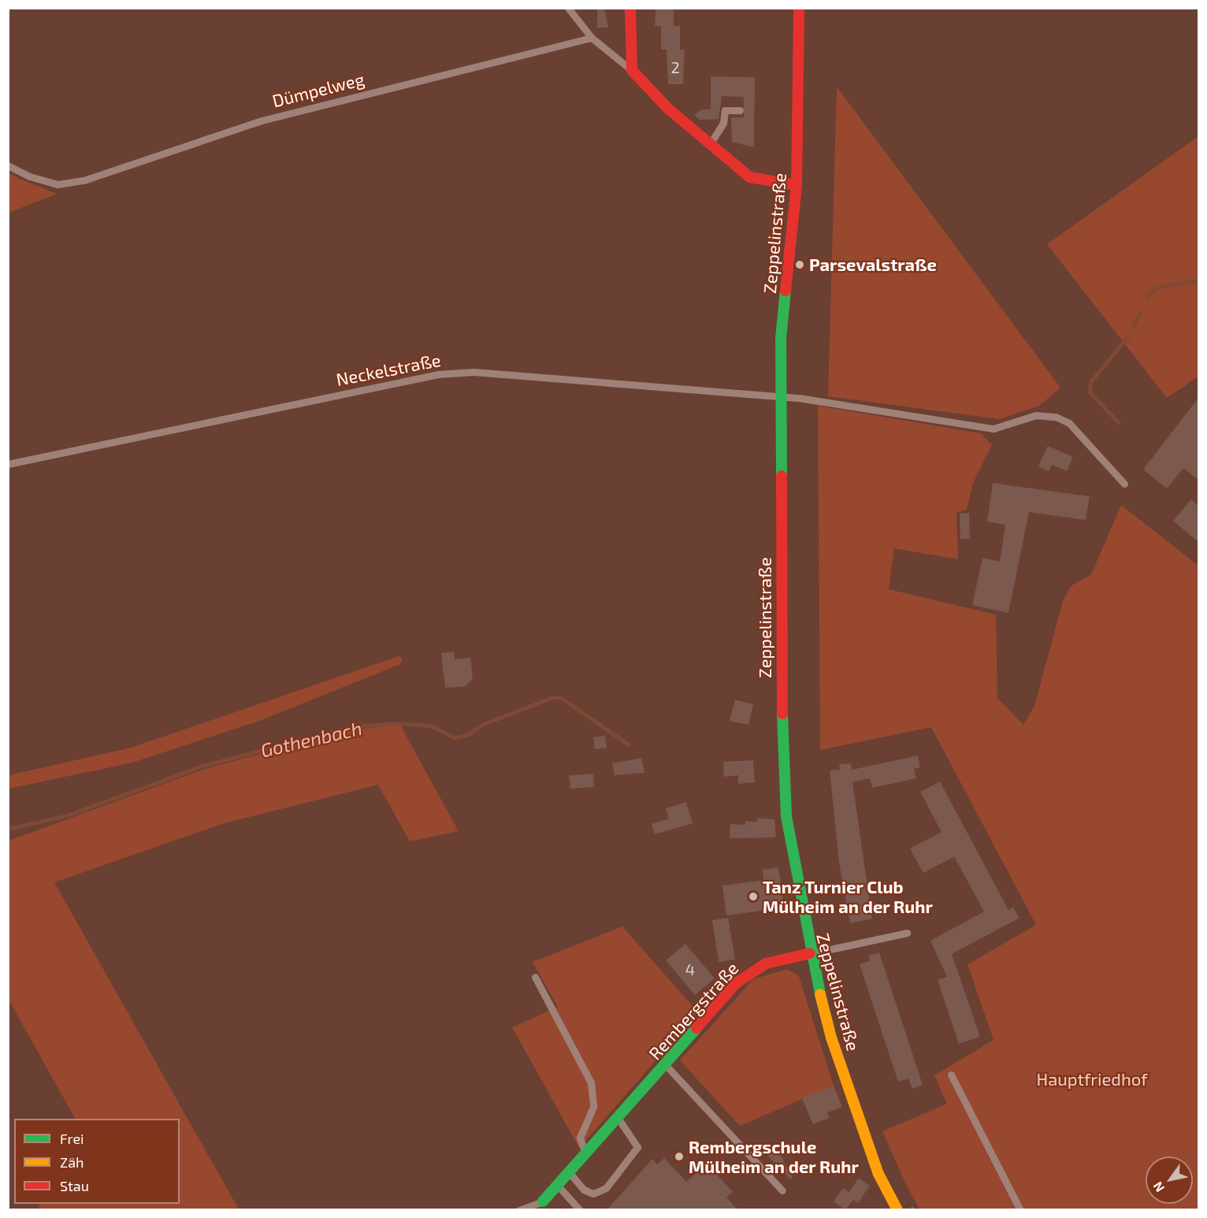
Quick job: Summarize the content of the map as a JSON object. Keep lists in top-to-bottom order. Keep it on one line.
{"streets":{"main road":["Zeppelinstraße","Rembergstraße"],"lane":["Dümpelweg","Neckelstraße"]},"crossings":[["Zeppelinstraße","Neckelstraße"],["Zeppelinstraße","Rembergstraße"]],"water":["Gothenbach"],"parks":["Hauptfriedhof"],"places":["Parsevalstraße","Tanz Turnier Club Mülheim an der Ruhr","Rembergschule Mülheim an der Ruhr"],"house_numbers":["2","4"],"legend":["Frei","Zäh","Stau"],"north":"bottom left"}
